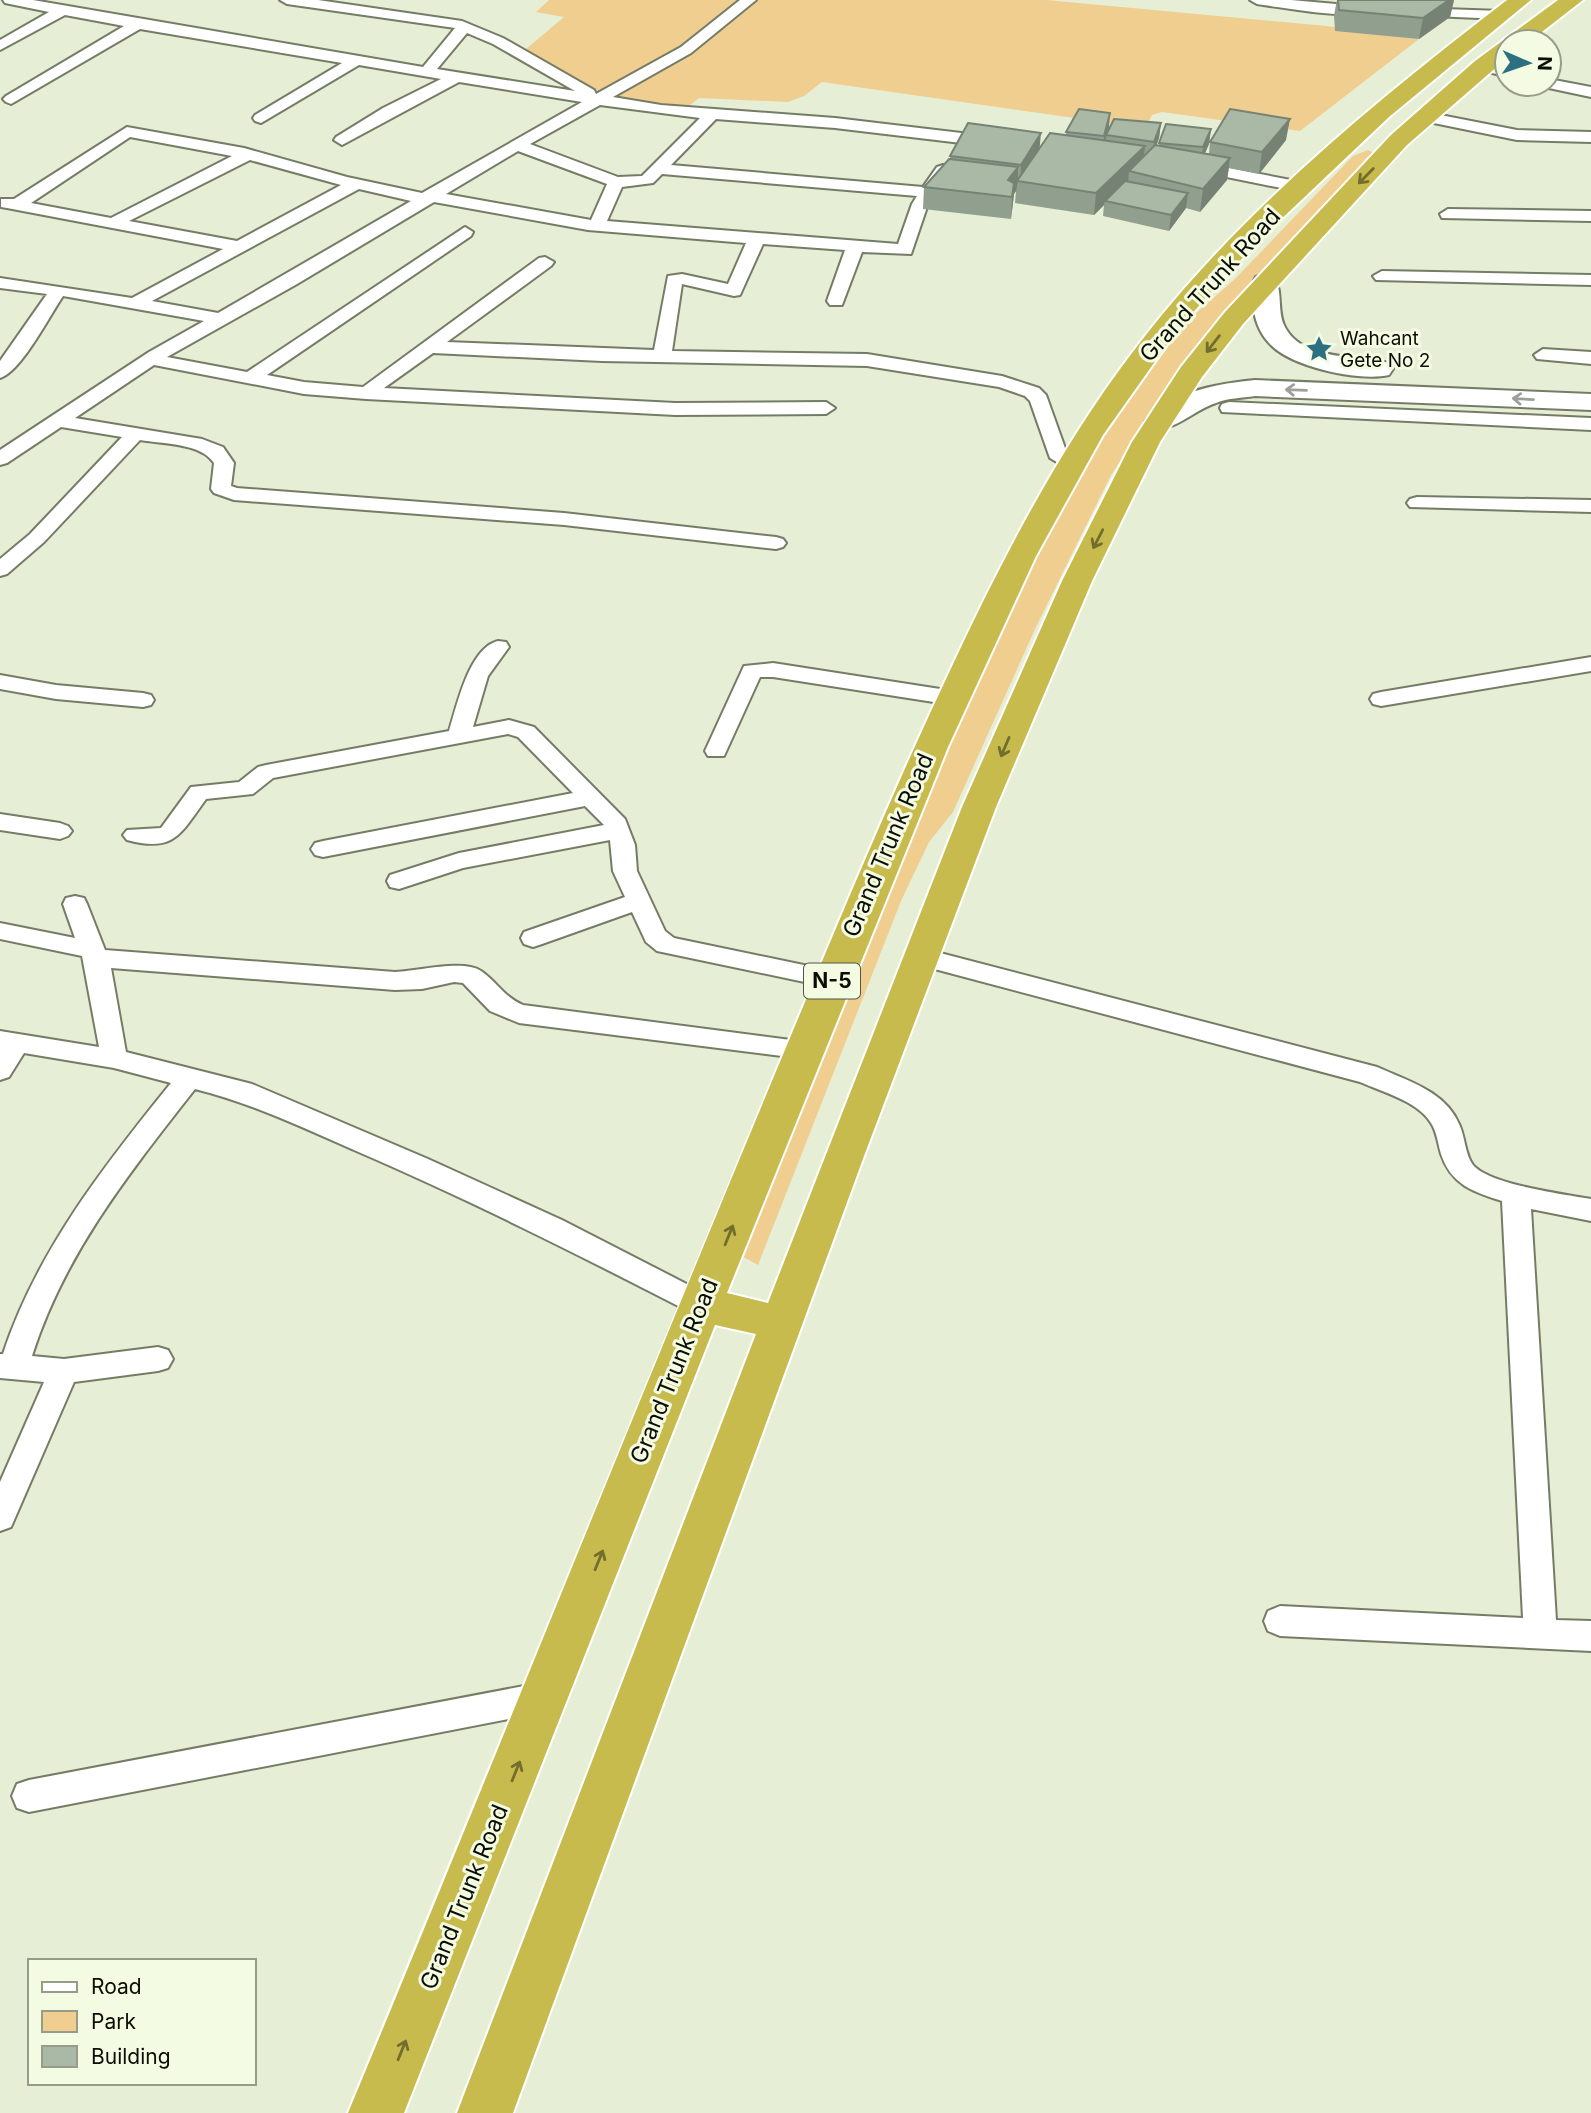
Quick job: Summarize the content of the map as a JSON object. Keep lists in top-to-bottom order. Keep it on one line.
{"streets":{"highway":["Grand Trunk Road","N-5"]},"places":{"place":["Wahcant Gete No 2"]},"legend":["Road","Park","Building"],"north":"right"}
